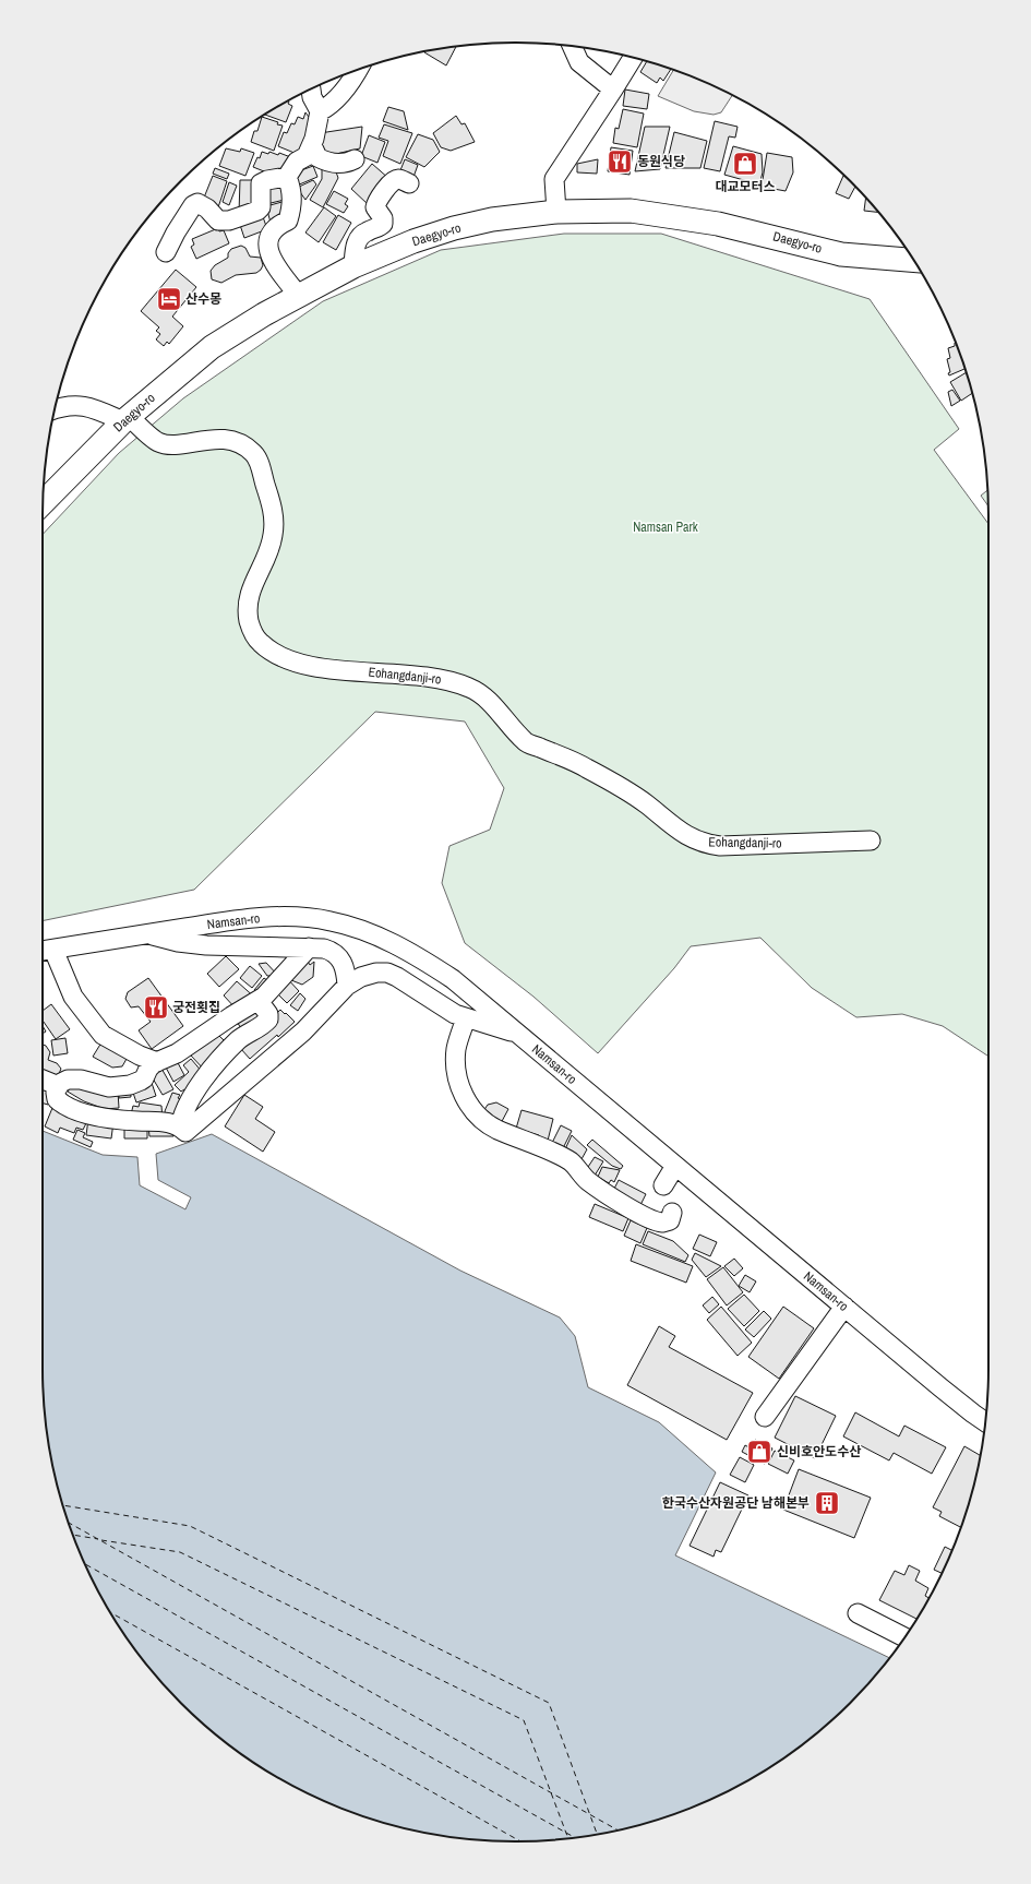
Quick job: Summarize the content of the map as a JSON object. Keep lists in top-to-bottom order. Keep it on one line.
{"streets":{"main road":["Daegyo-ro"],"street":["Eohangdanji-ro","Namsan-ro"]},"crossings":[["Daegyo-ro","Eohangdanji-ro"]],"parks":["Namsan Park"],"places":{"restaurant":["동원식당","궁전횟집"],"shop":["대교모터스","신비호안도수산"],"hotel":["산수몽"],"building":["한국수산자원공단 남해본부"]}}
